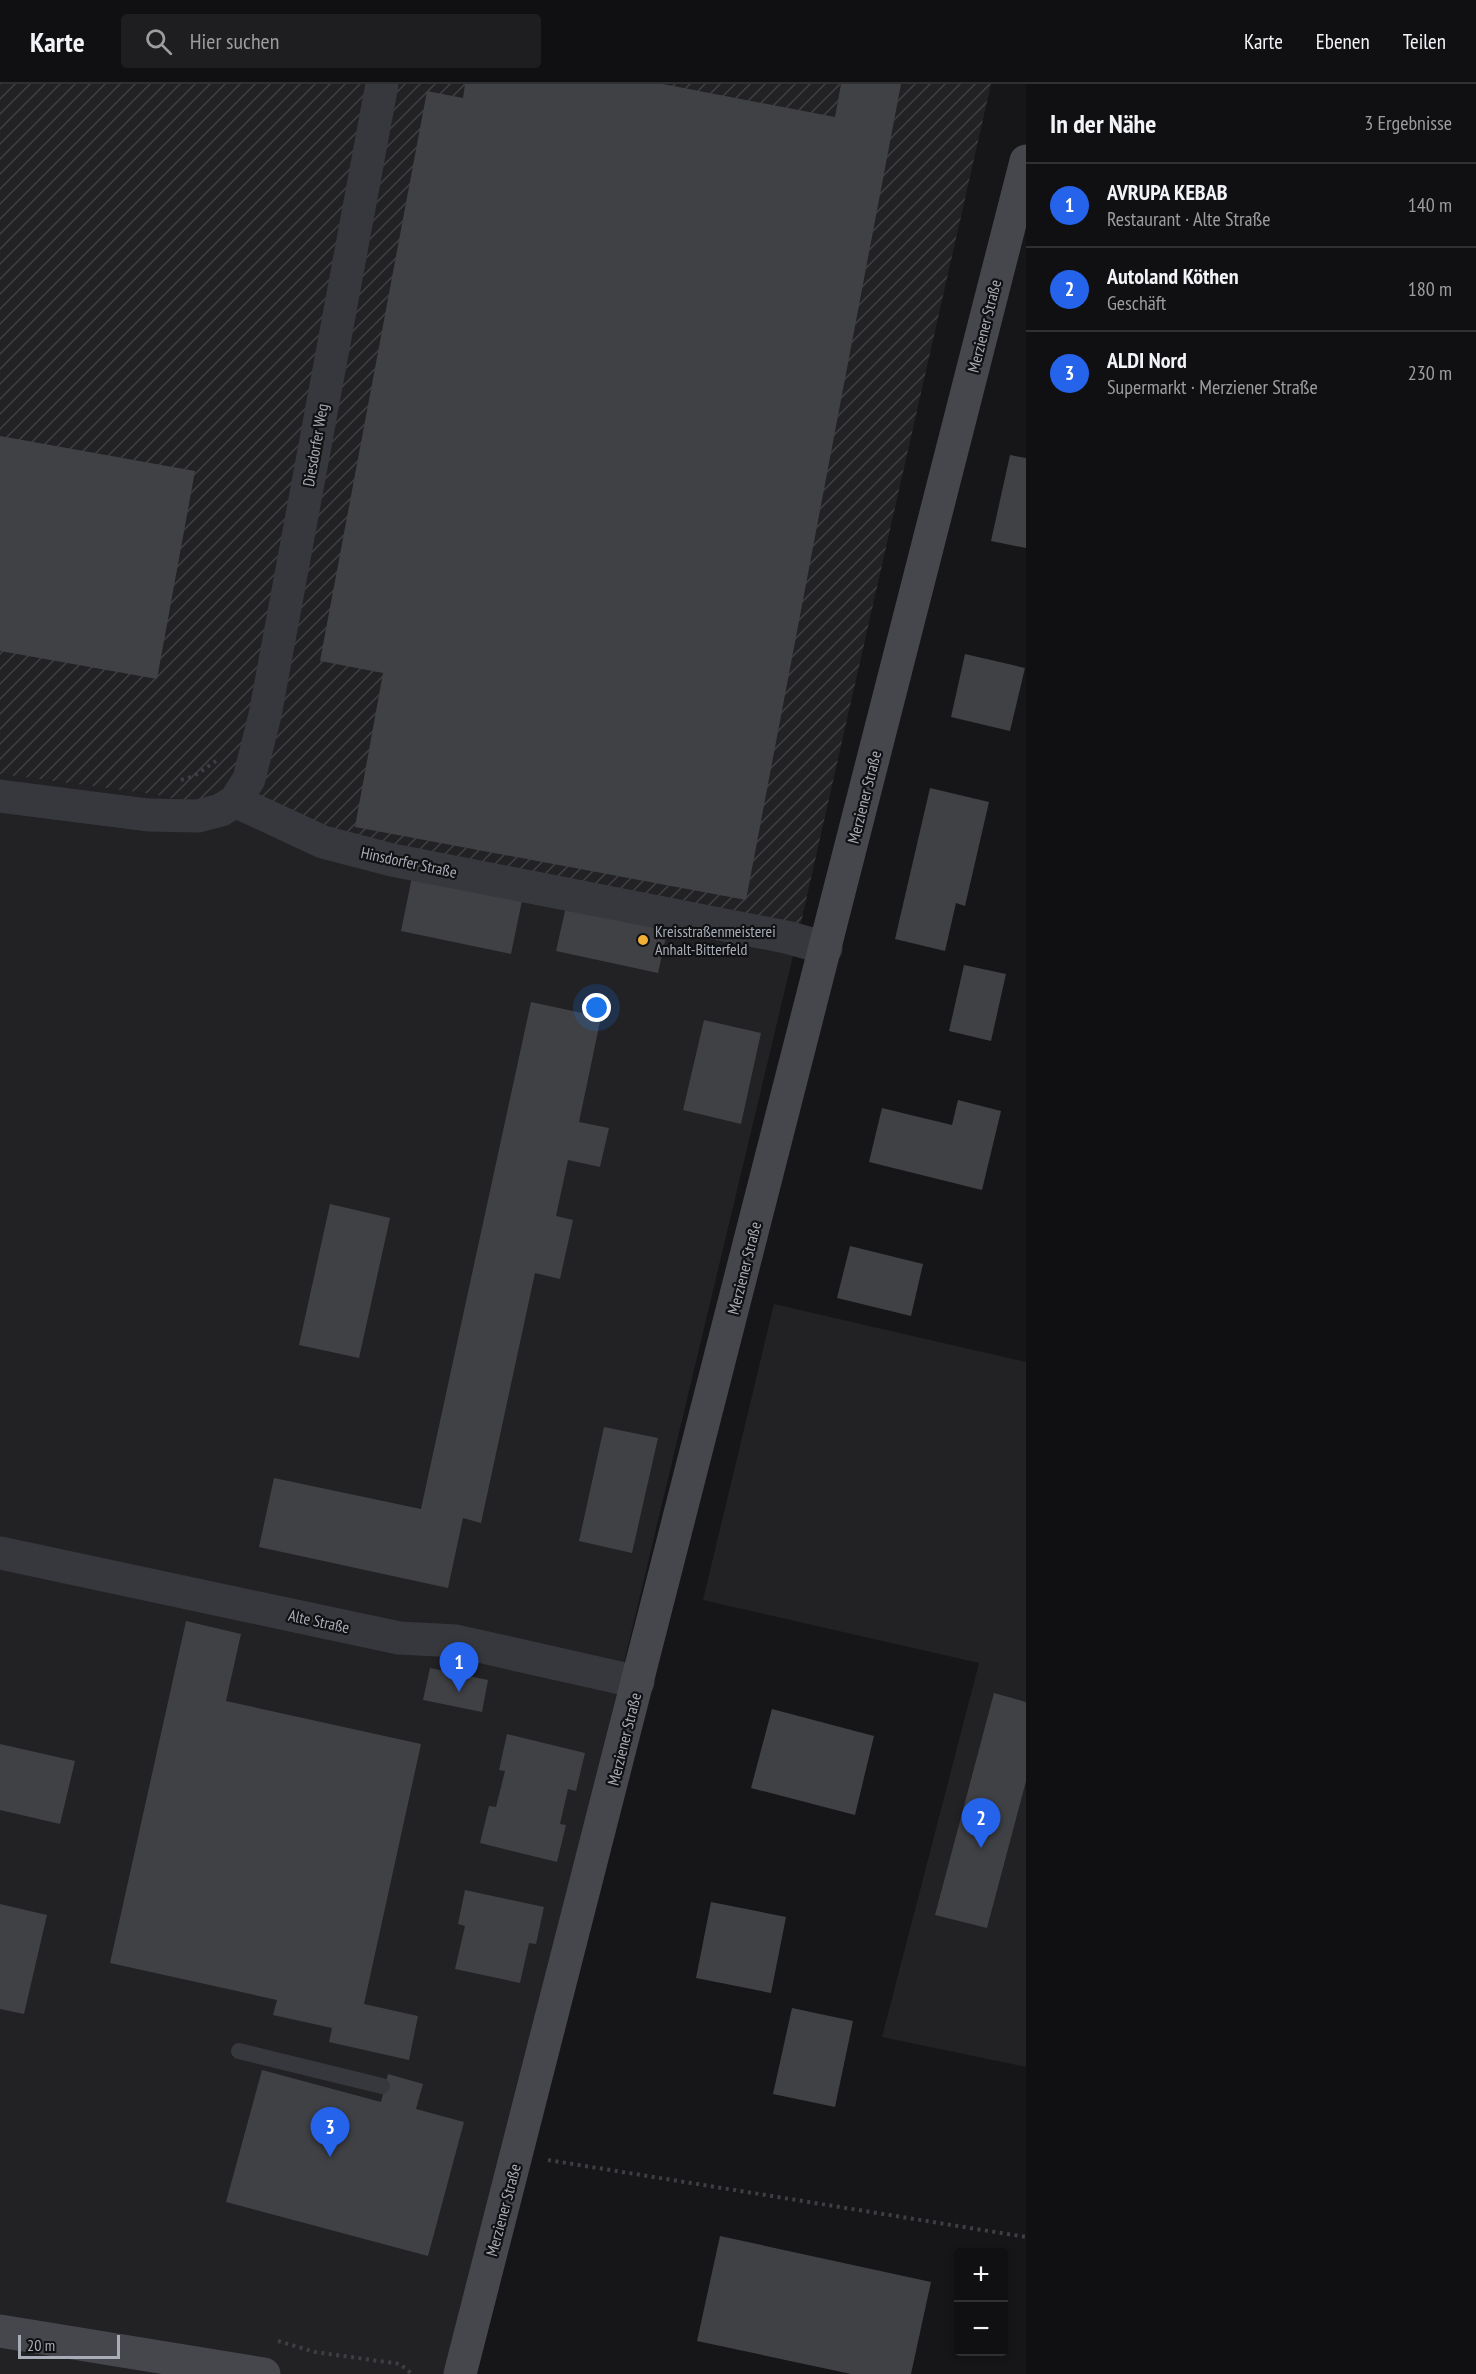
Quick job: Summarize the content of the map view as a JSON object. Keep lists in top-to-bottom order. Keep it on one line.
{"streets":{"main road":["Merziener Straße"],"street":["Diesdorfer Weg","Hinsdorfer Straße","Alte Straße"]},"crossings":[["Merziener Straße","Hinsdorfer Straße"],["Merziener Straße","Alte Straße"],["Diesdorfer Weg","Hinsdorfer Straße"]],"places":["Kreisstraßenmeisterei Anhalt-Bitterfeld"],"scale_bar":"20 m","page":{"header":"Karte","search":"Hier suchen","nav":["Karte","Ebenen","Teilen"],"heading":["In der Nähe","3 Ergebnisse"],"list":[{"mark":"1","name":"AVRUPA KEBAB","note":"Restaurant · Alte Straße","value":"140 m"},{"mark":"2","name":"Autoland Köthen","note":"Geschäft","value":"180 m"},{"mark":"3","name":"ALDI Nord","note":"Supermarkt · Merziener Straße","value":"230 m"}],"pins":["1","2","3"],"map_buttons":["+","−"],"scale":"20 m"}}
